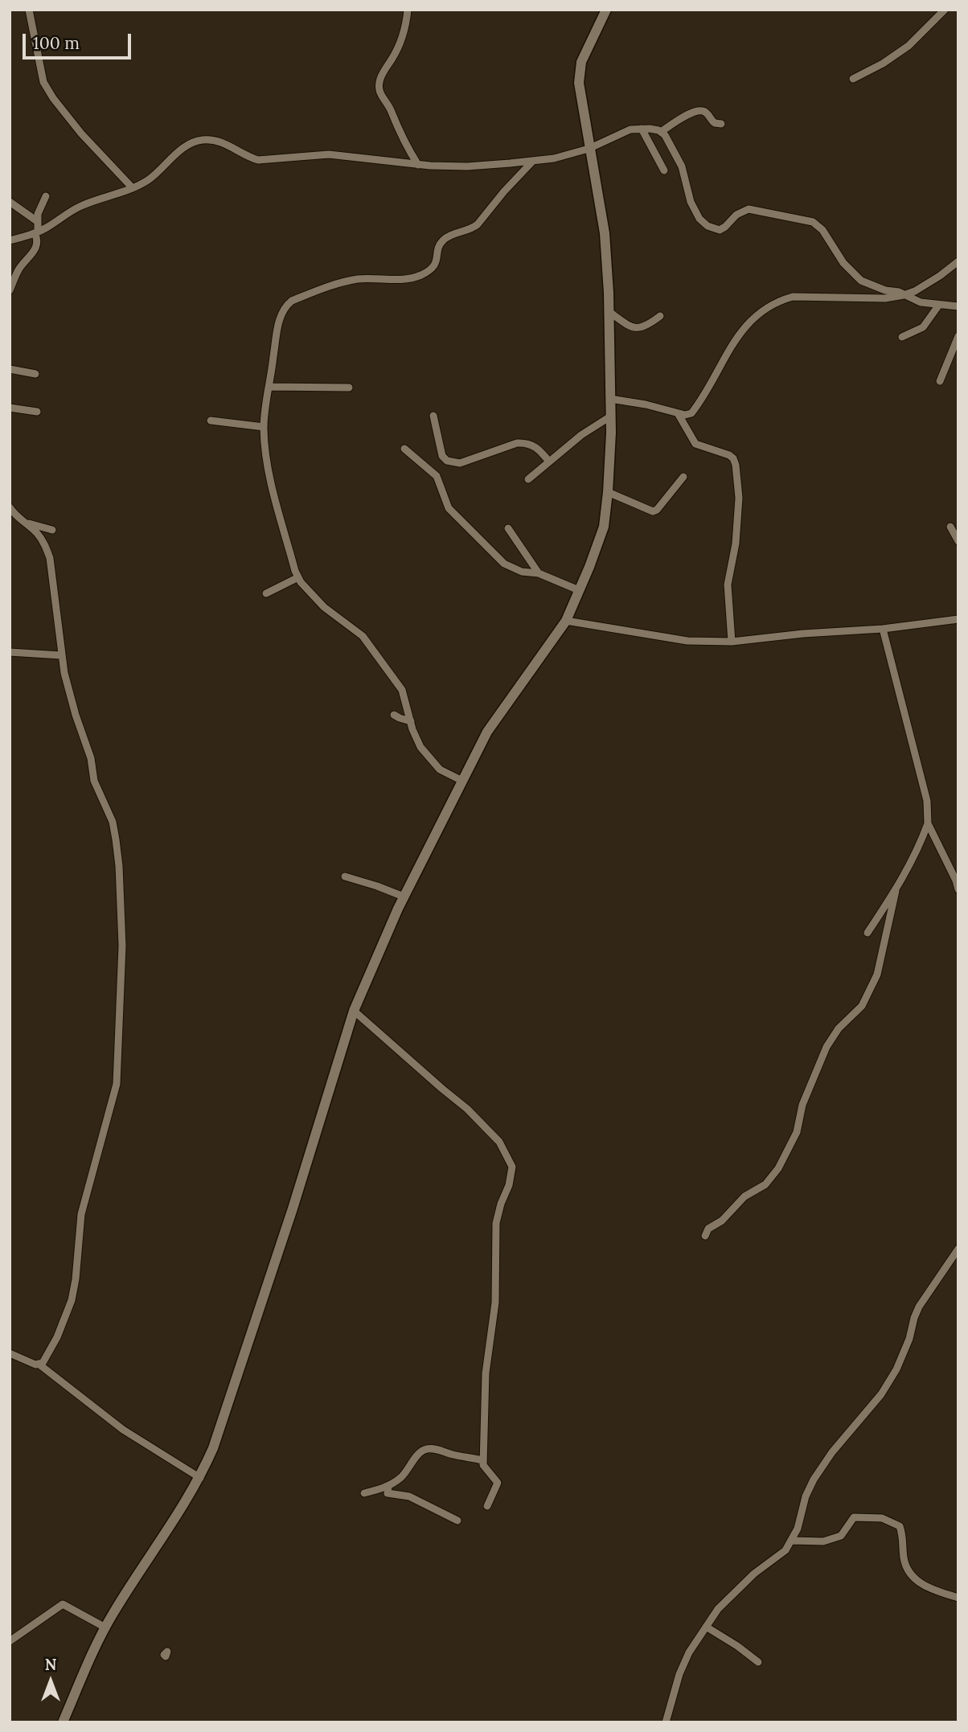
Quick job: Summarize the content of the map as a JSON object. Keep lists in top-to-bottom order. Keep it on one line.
{"scale_bar":"100 m","north":"top"}
